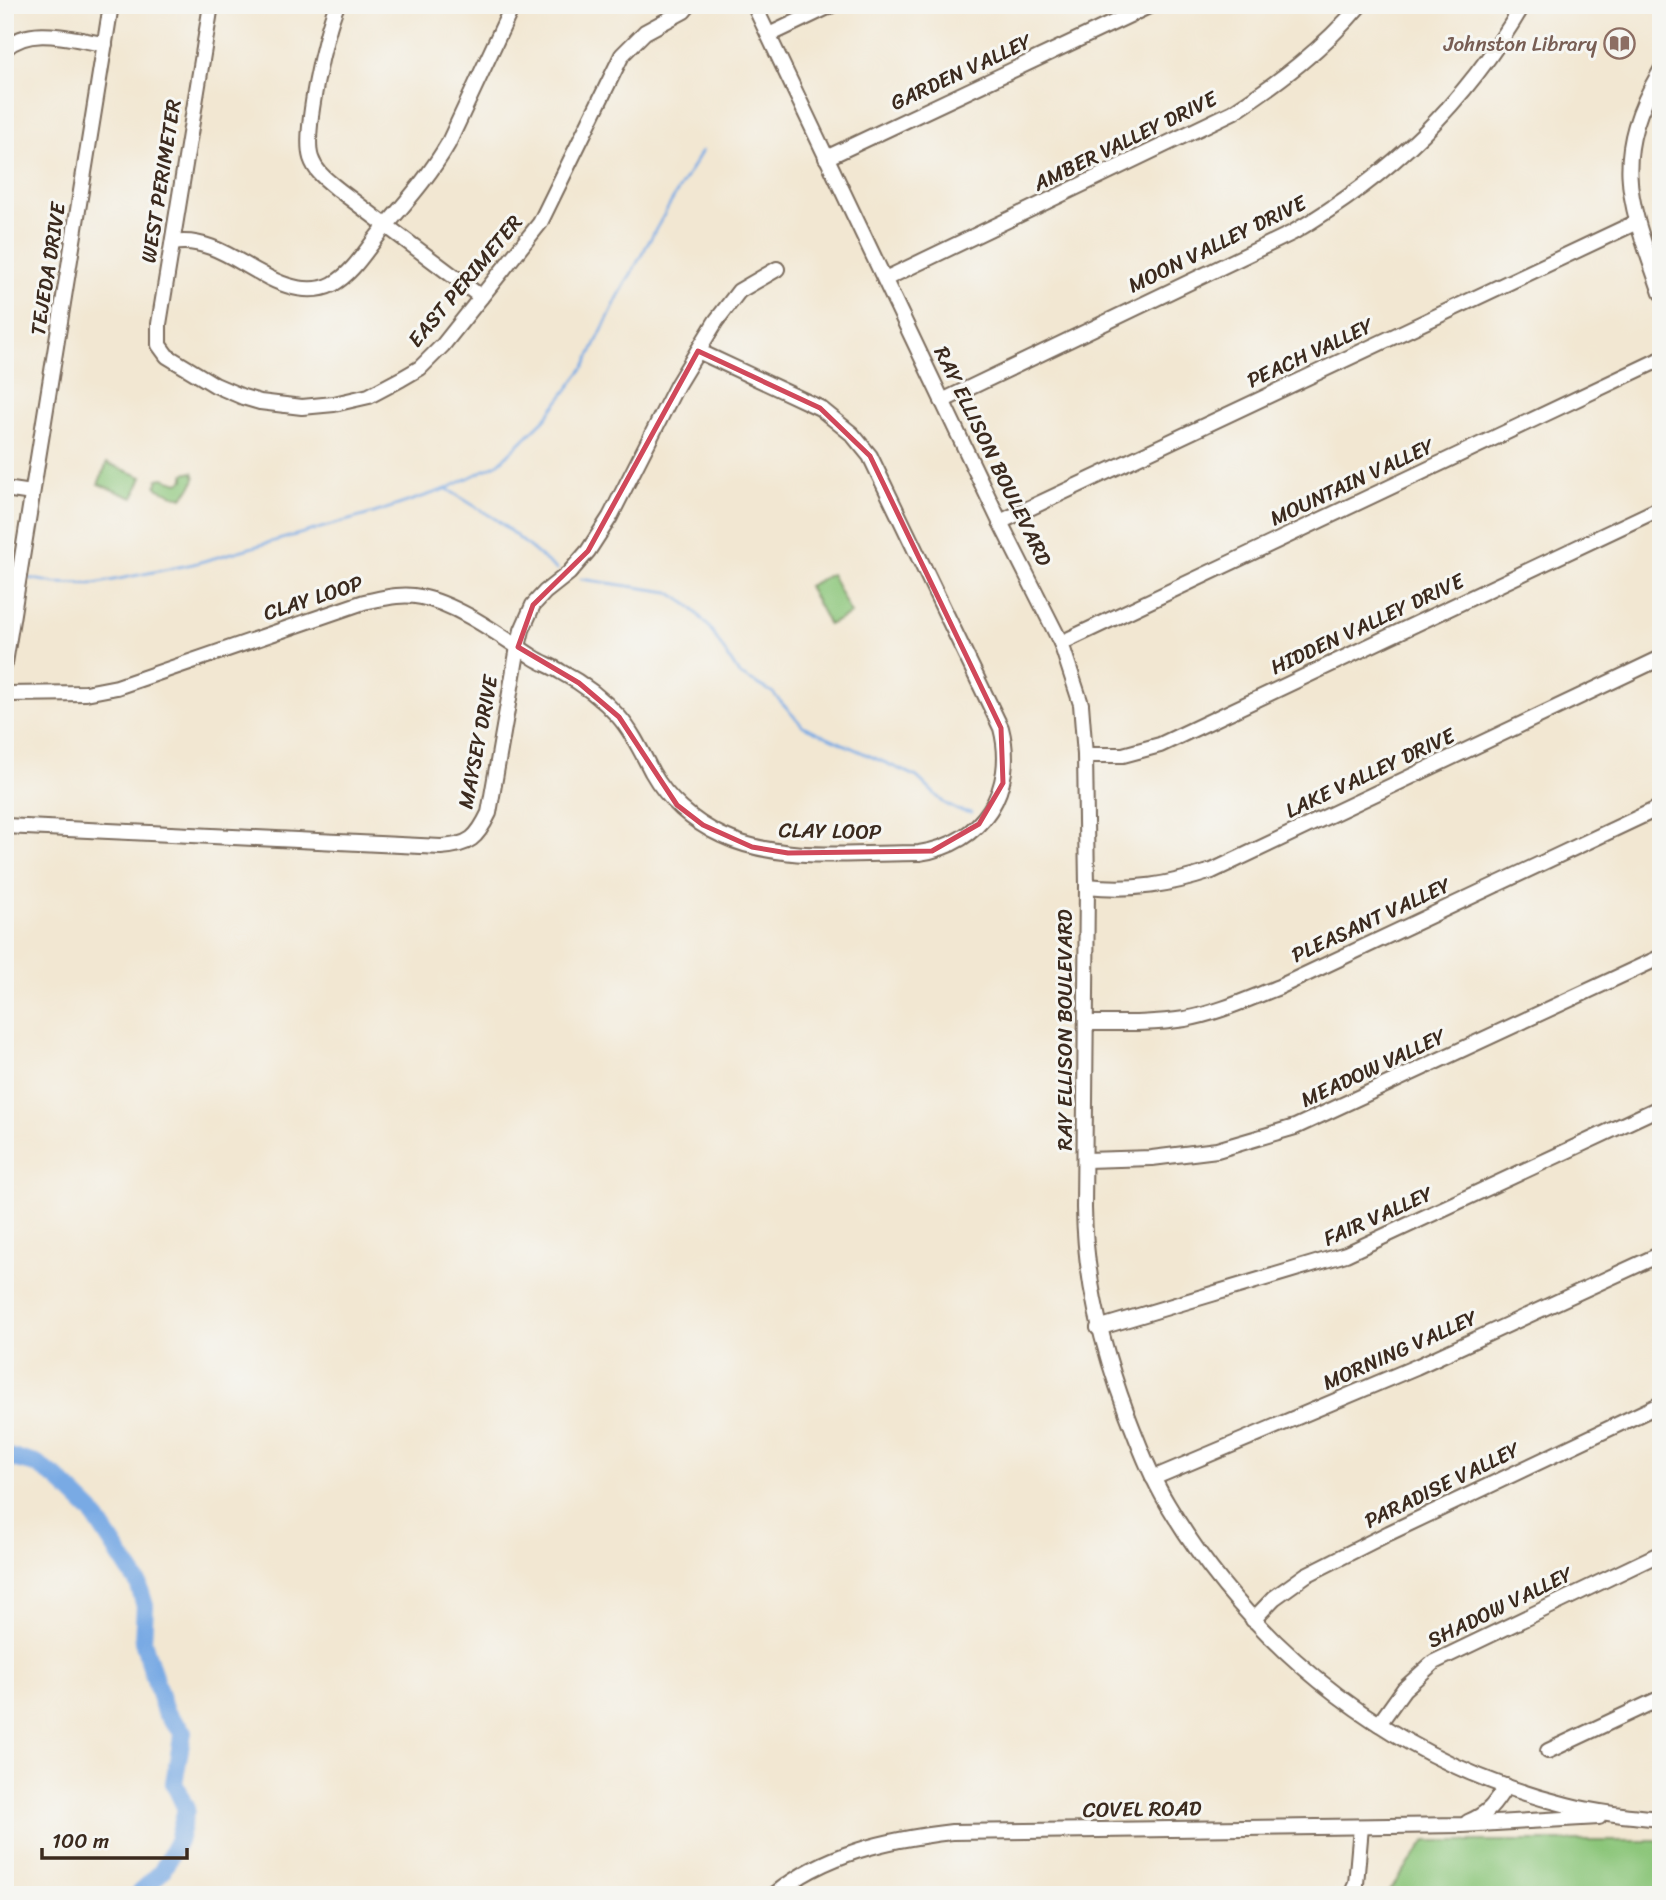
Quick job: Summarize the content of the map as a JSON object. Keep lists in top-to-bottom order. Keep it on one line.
{"streets":{"street":["GARDEN VALLEY","AMBER VALLEY DRIVE","WEST PERIMETER","MOON VALLEY DRIVE","TEJEDA DRIVE","EAST PERIMETER","PEACH VALLEY","RAY ELLISON BOULEVARD","MOUNTAIN VALLEY","CLAY LOOP","HIDDEN VALLEY DRIVE","MAYSEY DRIVE","LAKE VALLEY DRIVE","PLEASANT VALLEY","MEADOW VALLEY","FAIR VALLEY","MORNING VALLEY","PARADISE VALLEY","SHADOW VALLEY","COVEL ROAD"]},"crossings":[["GARDEN VALLEY","RAY ELLISON BOULEVARD"],["AMBER VALLEY DRIVE","RAY ELLISON BOULEVARD"],["WEST PERIMETER","EAST PERIMETER"],["MOON VALLEY DRIVE","RAY ELLISON BOULEVARD"],["PEACH VALLEY","RAY ELLISON BOULEVARD"],["RAY ELLISON BOULEVARD","MOUNTAIN VALLEY"],["RAY ELLISON BOULEVARD","HIDDEN VALLEY DRIVE"],["RAY ELLISON BOULEVARD","LAKE VALLEY DRIVE"],["RAY ELLISON BOULEVARD","PLEASANT VALLEY"],["RAY ELLISON BOULEVARD","MEADOW VALLEY"],["RAY ELLISON BOULEVARD","FAIR VALLEY"],["RAY ELLISON BOULEVARD","MORNING VALLEY"],["RAY ELLISON BOULEVARD","PARADISE VALLEY"],["RAY ELLISON BOULEVARD","SHADOW VALLEY"],["RAY ELLISON BOULEVARD","COVEL ROAD"],["CLAY LOOP","MAYSEY DRIVE"]],"places":{"library":["Johnston Library"]},"scale_bar":"100 m"}
